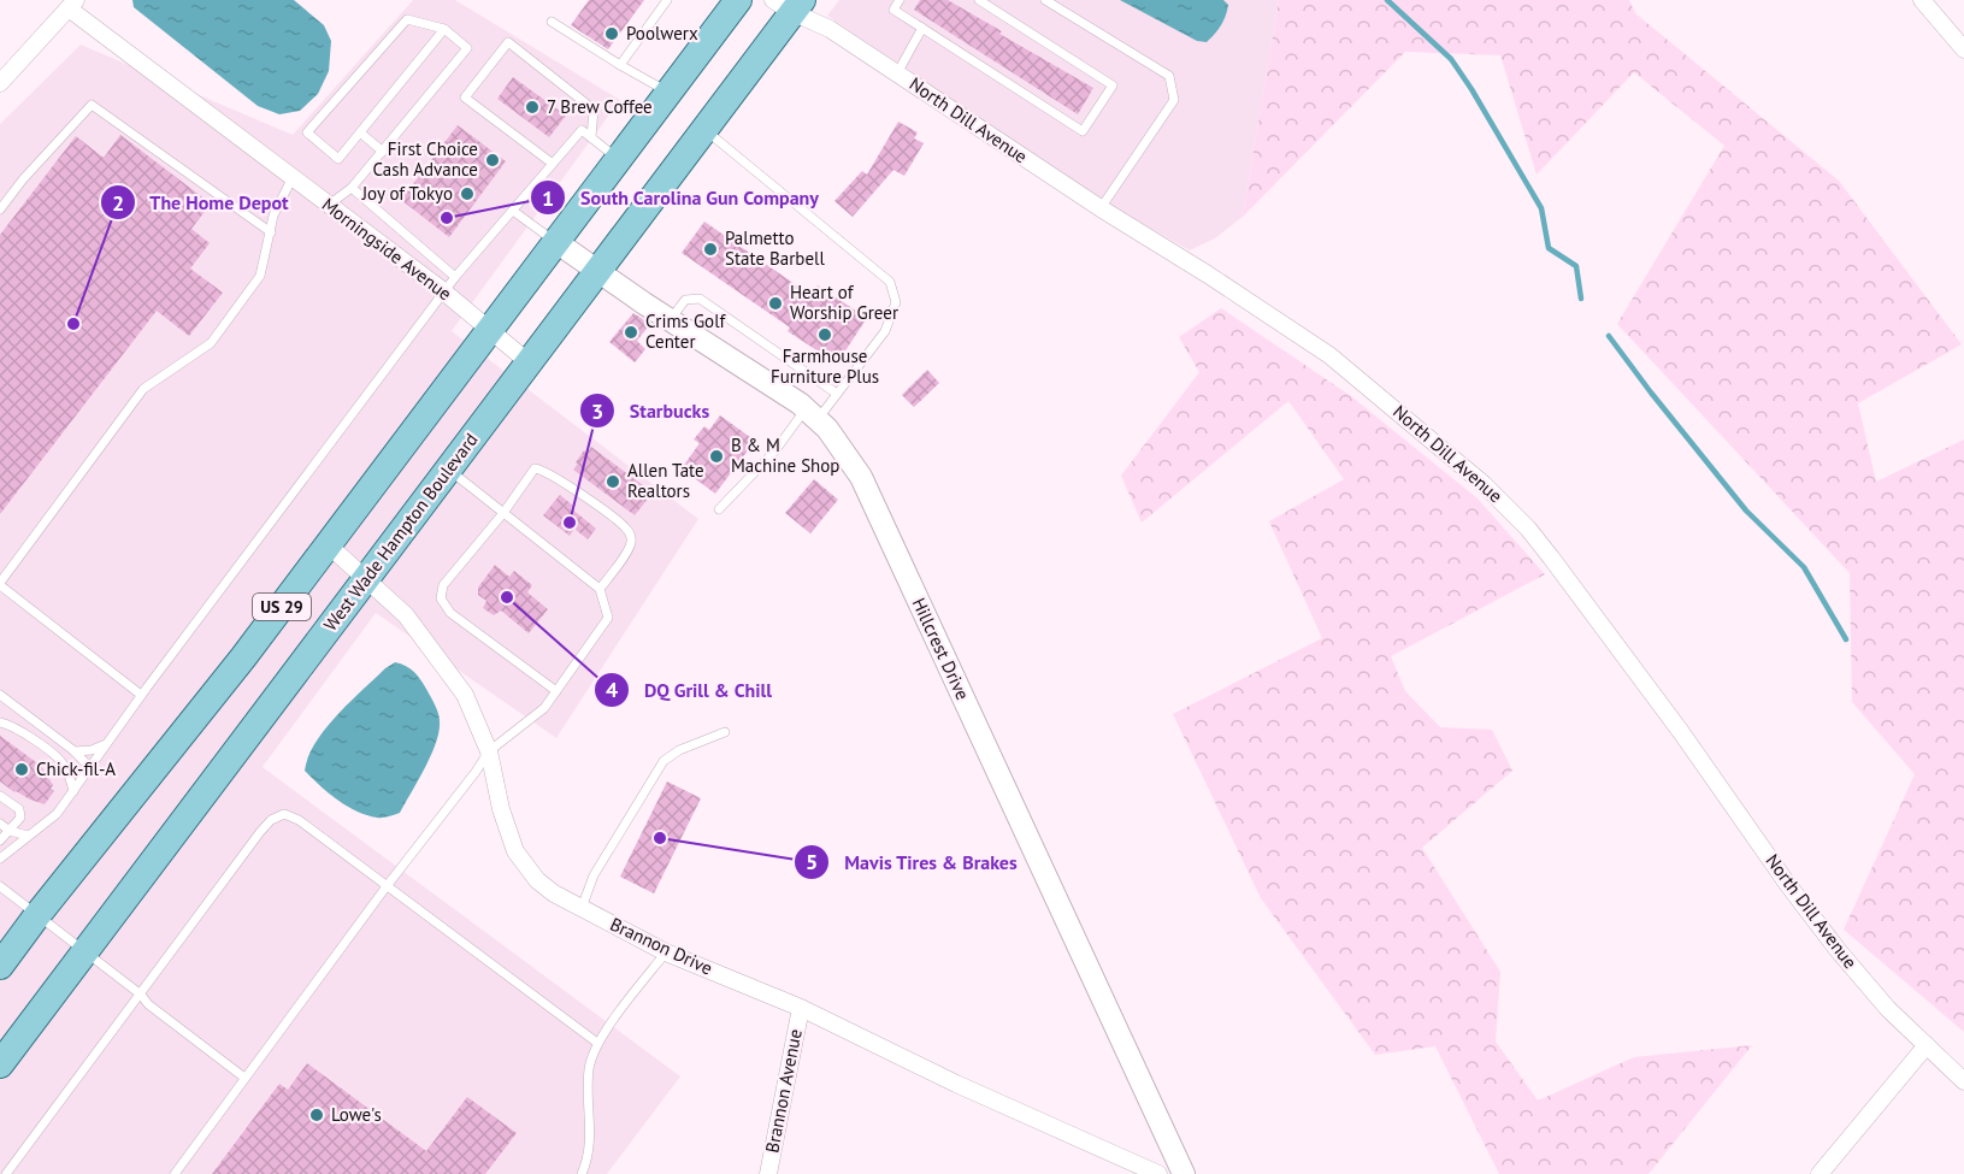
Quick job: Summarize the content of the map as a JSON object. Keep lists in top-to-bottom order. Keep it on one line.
{"streets":{"main road":["West Wade Hampton Boulevard","US 29"],"street":["North Dill Avenue","Morningside Avenue","Hillcrest Drive","Brannon Drive","Brannon Avenue"]},"crossings":[["North Dill Avenue","West Wade Hampton Boulevard"],["Morningside Avenue","West Wade Hampton Boulevard"],["Morningside Avenue","US 29"],["West Wade Hampton Boulevard","Hillcrest Drive"],["West Wade Hampton Boulevard","Brannon Drive"],["US 29","Hillcrest Drive"],["US 29","Brannon Drive"],["Brannon Drive","Brannon Avenue"]],"places":["Poolwerx","7 Brew Coffee","First Choice Cash Advance","Joy of Tokyo","South Carolina Gun Company","Palmetto State Barbell","Heart of Worship Greer","The Home Depot","Crims Golf Center","Farmhouse Furniture Plus","B & M Machine Shop","Allen Tate Realtors","Starbucks","DQ Grill & Chill","Chick-fil-A","Mavis Tires & Brakes","Lowe's"]}
